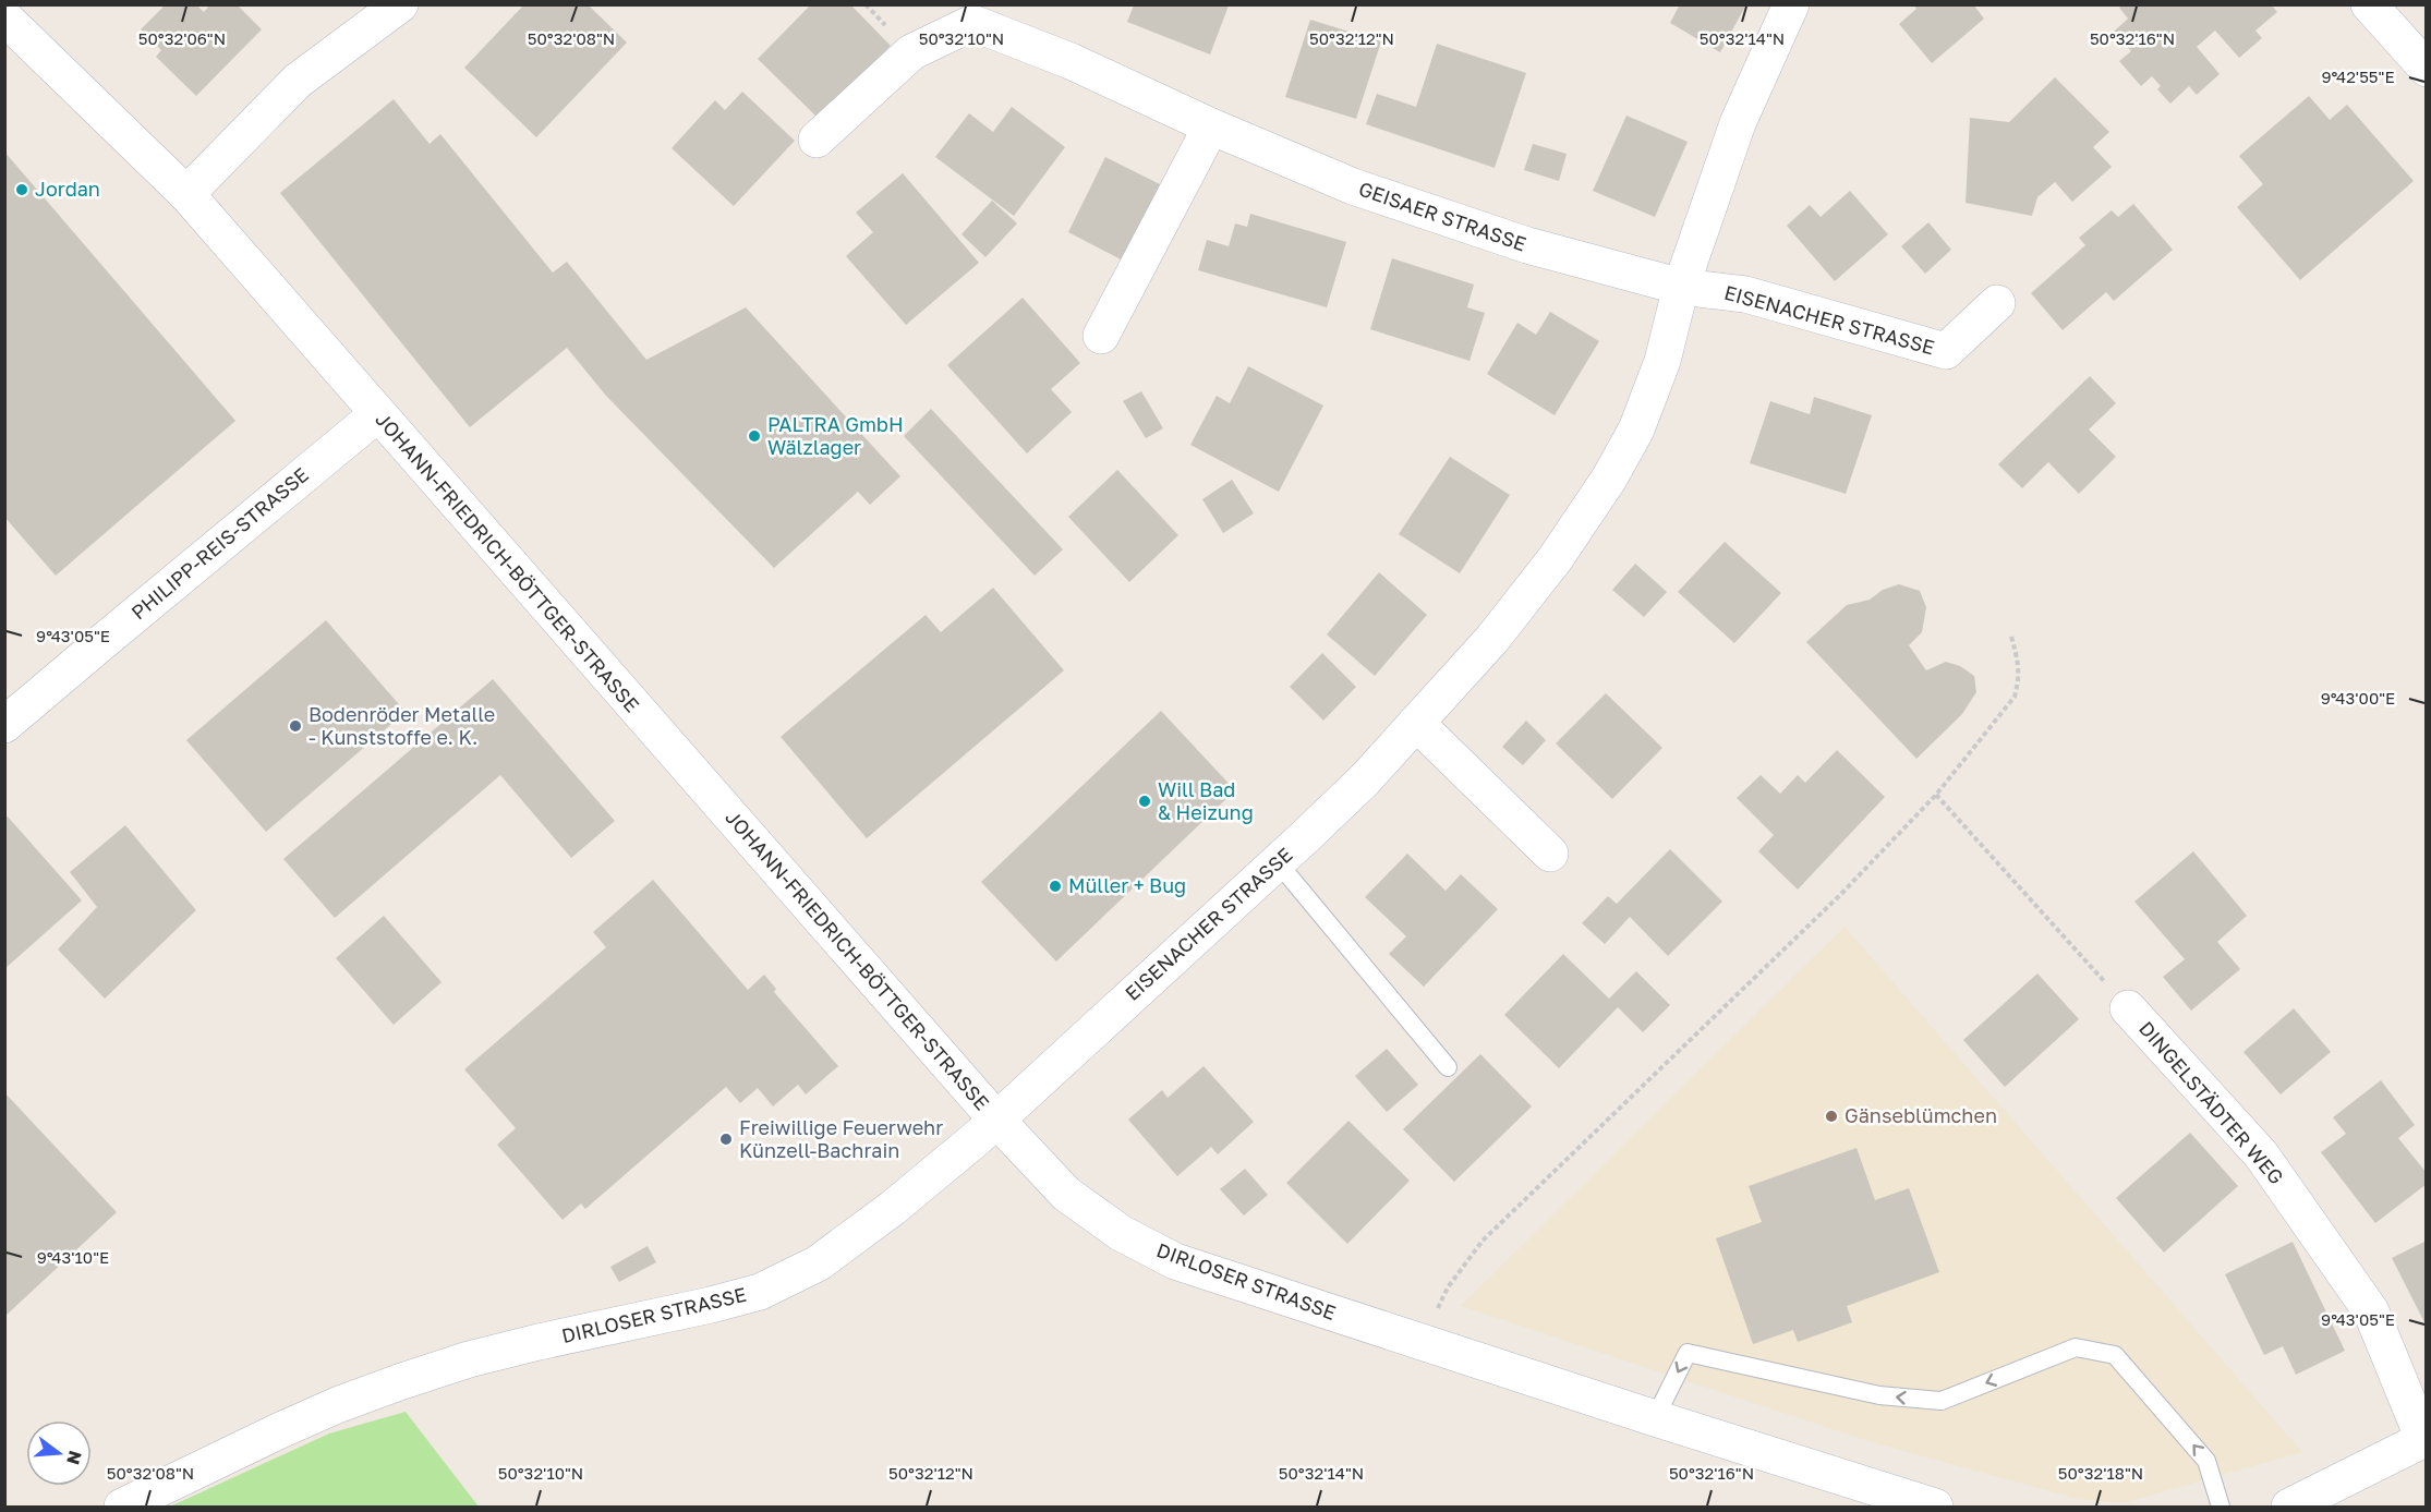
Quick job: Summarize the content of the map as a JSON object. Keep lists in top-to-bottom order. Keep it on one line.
{"streets":{"street":["GEISAER STRASSE","EISENACHER STRASSE","PHILIPP-REIS-STRASSE","JOHANN-FRIEDRICH-BÖTTGER-STRASSE","DINGELSTÄDTER WEG","DIRLOSER STRASSE"]},"crossings":[["GEISAER STRASSE","EISENACHER STRASSE"],["EISENACHER STRASSE","JOHANN-FRIEDRICH-BÖTTGER-STRASSE"],["EISENACHER STRASSE","DIRLOSER STRASSE"],["PHILIPP-REIS-STRASSE","JOHANN-FRIEDRICH-BÖTTGER-STRASSE"],["JOHANN-FRIEDRICH-BÖTTGER-STRASSE","DIRLOSER STRASSE"]],"places":["Jordan","PALTRA GmbH Wälzlager","Bodenröder Metalle - Kunststoffe e. K.","Will Bad & Heizung","Müller + Bug","Gänseblümchen","Freiwillige Feuerwehr Künzell-Bachrain"],"north":"right","coordinates":["50°32'06\"N","50°32'08\"N","50°32'10\"N","50°32'12\"N","50°32'14\"N","50°32'16\"N","9°42'55\"E","9°43'05\"E","9°43'00\"E","9°43'10\"E","50°32'18\"N"]}
